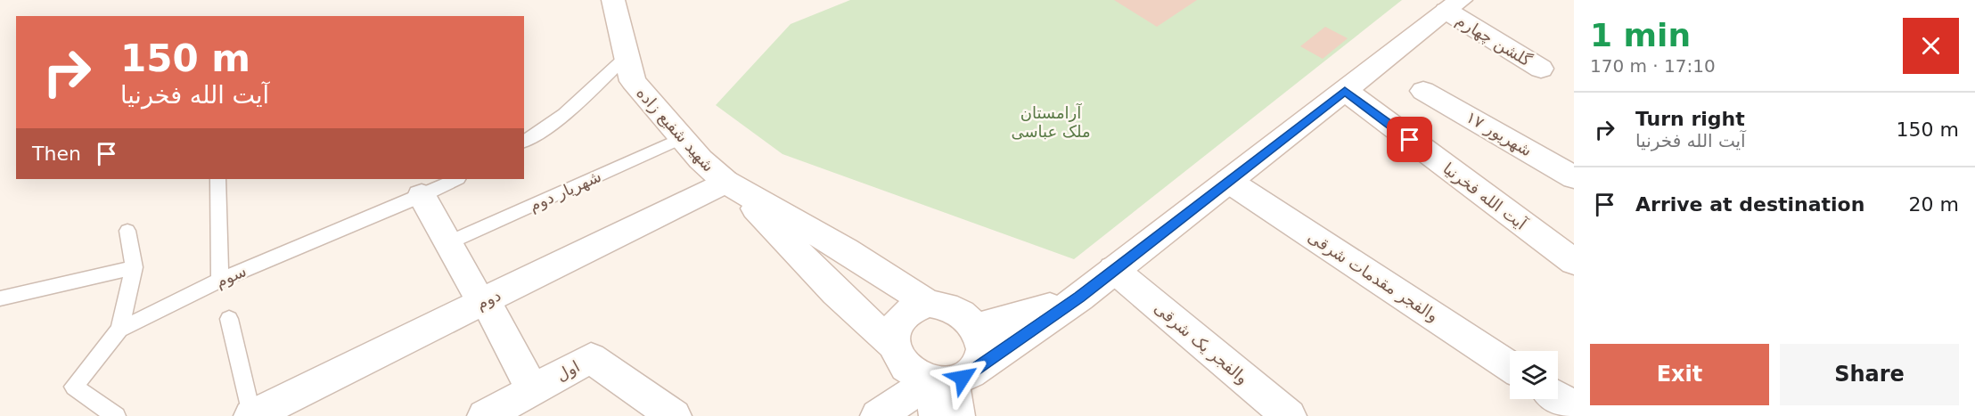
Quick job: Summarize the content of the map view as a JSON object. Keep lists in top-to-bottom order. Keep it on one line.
{"streets":{"street":["گلشن چهارم","شهید شفیع زاده","۱۷ شهریور","آیت الله فخرنیا","والفجر مقدمات شرقی","دوم","والفجر یک شرقی","اول"],"lane":["شهریار دوم","سوم"]},"crossings":[["شهید شفیع زاده","شهریار دوم"],["شهید شفیع زاده","دوم"]],"parks":["آرامستان ملک عباسی"],"page":{"heading":["1 min","170 m · 17:10"],"turn":["150 m","آیت الله فخرنیا"],"list":[{"name":"Turn right","note":"آیت الله فخرنیا","value":"150 m"},{"name":"Arrive at destination","value":"20 m"}],"then":"Then","buttons":["Exit","Share"]}}
